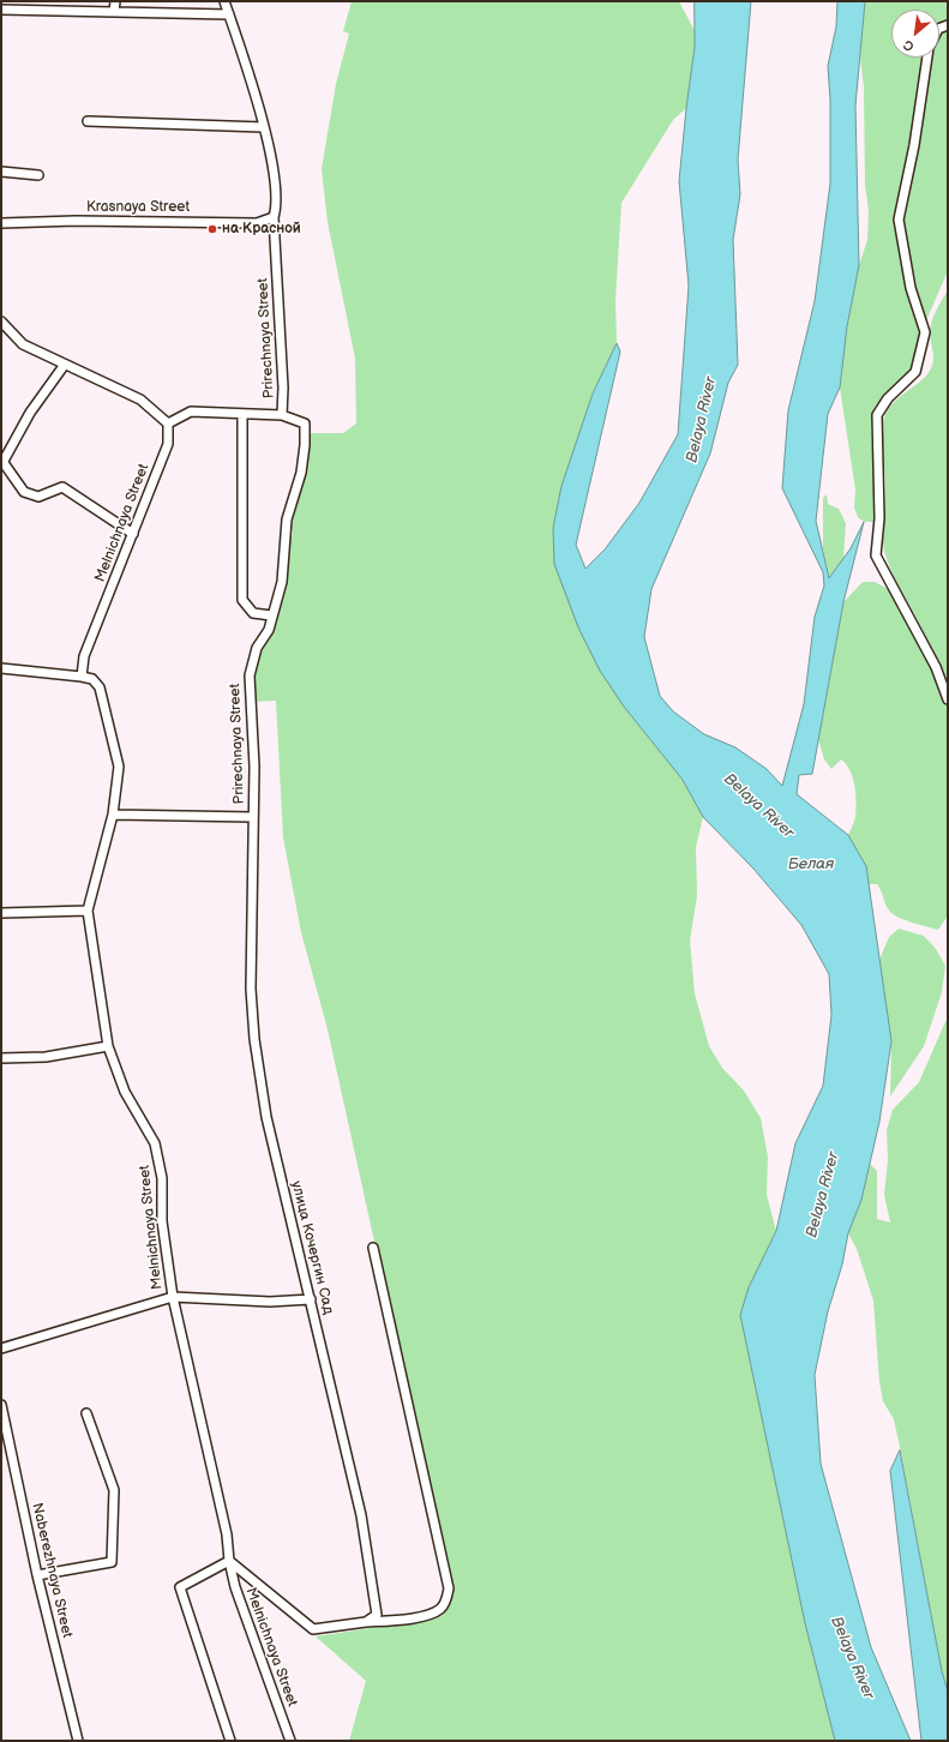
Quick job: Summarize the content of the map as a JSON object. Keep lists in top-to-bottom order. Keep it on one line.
{"streets":{"street":["Krasnaya Street","Prirechnaya Street","Melnichnaya Street","улица Кочергин Сад","Naberezhnaya Street"]},"crossings":[["Krasnaya Street","Prirechnaya Street"],["Prirechnaya Street","улица Кочергин Сад"],["Melnichnaya Street","улица Кочергин Сад"]],"water":["Belaya River","Белая"],"places":["на Красной"],"north":"bottom left"}
